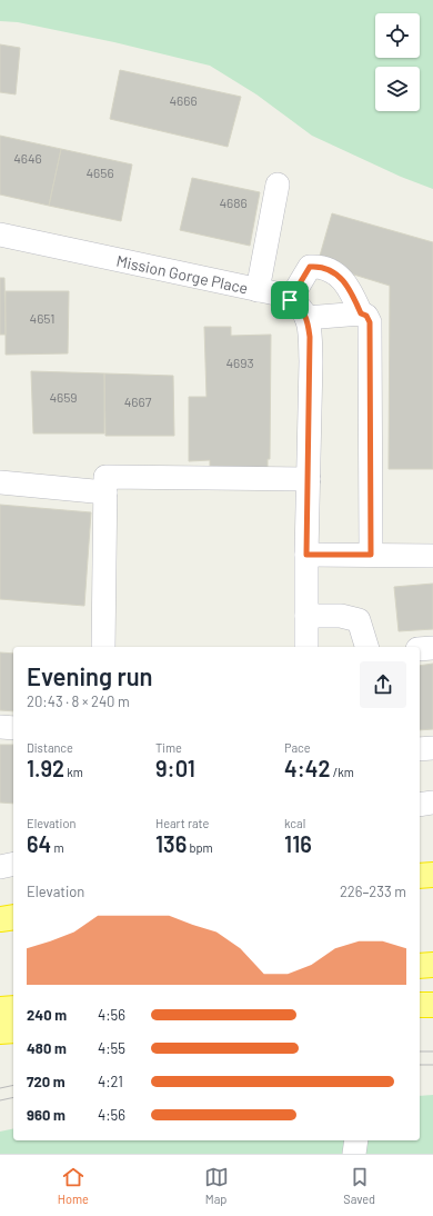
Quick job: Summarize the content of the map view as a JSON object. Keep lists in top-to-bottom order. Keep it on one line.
{"streets":{"street":["Mission Gorge Place"]},"house_numbers":["4666","4646","4656","4686","4651","4693","4659","4667"],"page":{"heading":["Evening run","20:43 · 8 × 240 m"],"stats":[["Distance","1.92 km"],["Time","9:01"],["Pace","4:42 /km"],["Elevation","64 m"],["Heart rate","136 bpm"],["kcal","116"]],"chart":["Elevation","226–233 m"],"list":[{"name":"240 m","note":"4:56"},{"name":"480 m","note":"4:55"},{"name":"720 m","note":"4:21"},{"name":"960 m","note":"4:56"}],"tabs":["Home","Map","Saved"]}}
